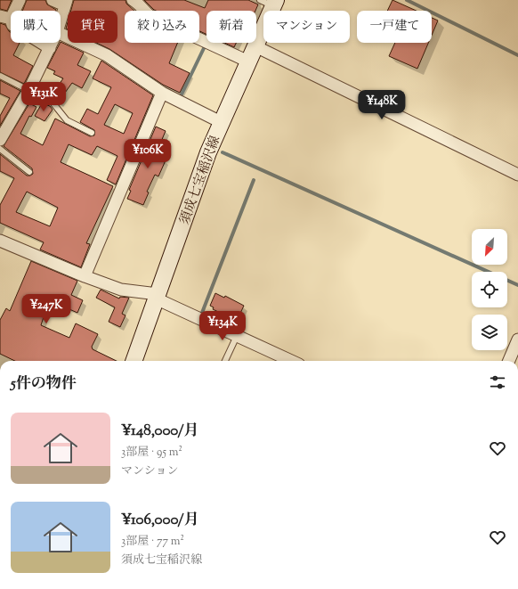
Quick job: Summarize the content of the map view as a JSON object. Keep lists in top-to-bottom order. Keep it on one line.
{"streets":{"main road":["須成七宝稲沢線"]},"north":"bottom left","page":{"chip":["購入","賃貸","絞り込み","新着","マンション","一戸建て"],"price":["¥131K","¥148K","¥106K","¥247K","¥134K"],"heading":"5件の物件","list":[{"name":"¥148,000/月","note":"3部屋 · 95 m² · マンション"},{"name":"¥106,000/月","note":"3部屋 · 77 m² · 須成七宝稲沢線"}]}}
